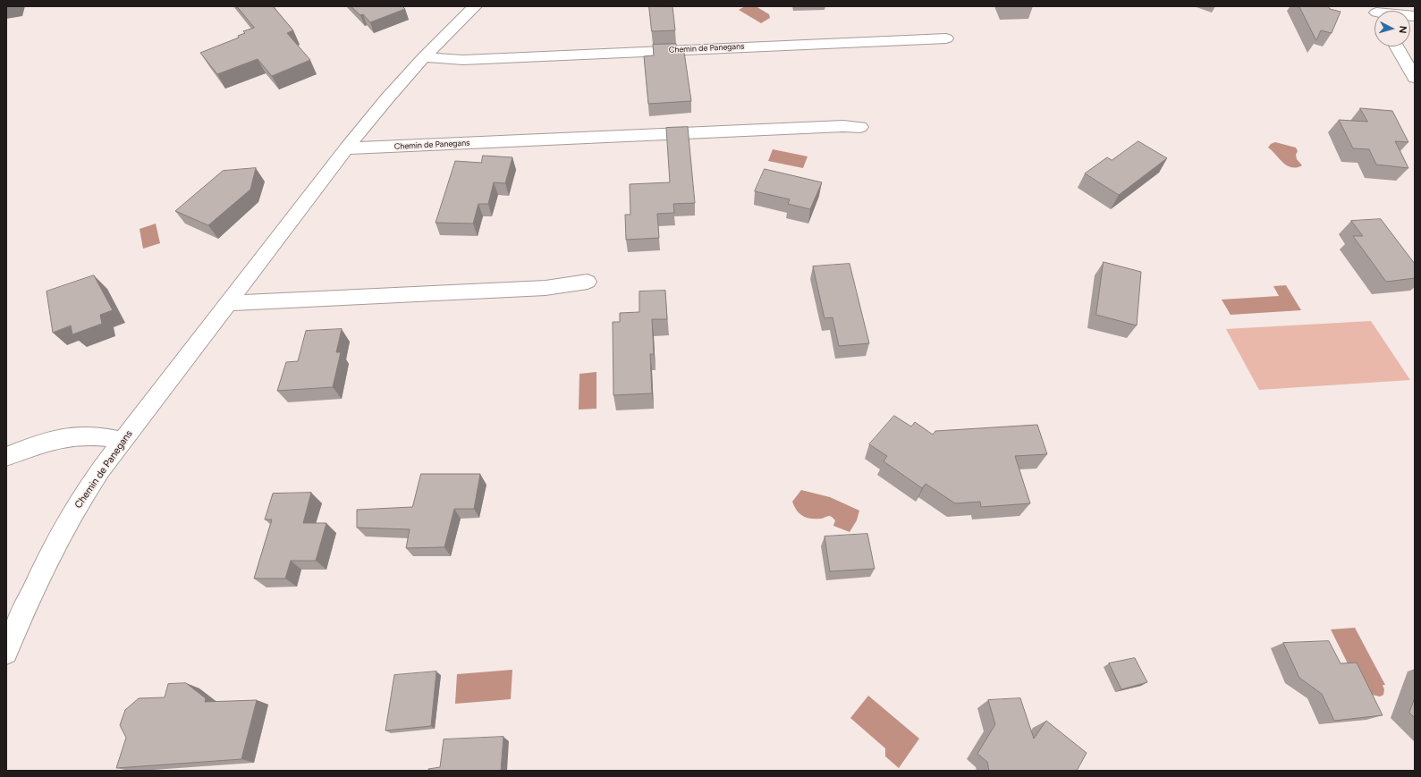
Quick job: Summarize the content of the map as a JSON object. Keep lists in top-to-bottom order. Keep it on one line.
{"streets":{"street":["Chemin de Panegans"]},"north":"right"}
